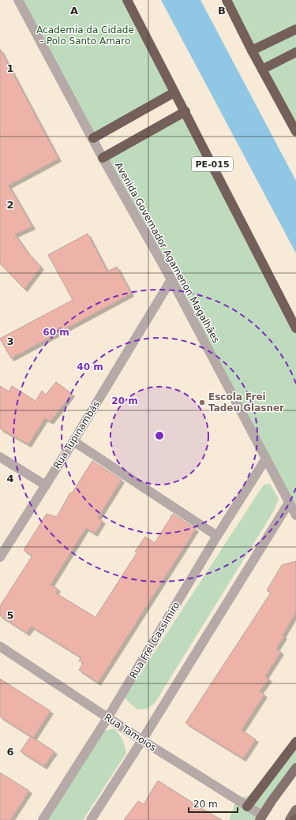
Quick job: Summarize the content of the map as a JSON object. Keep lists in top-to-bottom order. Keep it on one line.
{"streets":{"highway":["PE-015"],"street":["Avenida Governador Agamenon Magalhães","Rua Tupinambás","Rua Frei Cassimiro","Rua Tamoios"]},"crossings":[["Avenida Governador Agamenon Magalhães","Rua Tupinambás"],["Avenida Governador Agamenon Magalhães","Rua Frei Cassimiro"],["Rua Frei Cassimiro","Rua Tamoios"]],"parks":["Academia da Cidade - Polo Santo Amaro"],"places":["Escola Frei Tadeu Glasner"],"scale_bar":"20 m","grid":{"columns":["A","B"],"rows":["1","2","3","4","5","6"]},"rings":["60 m","40 m","20 m"]}
